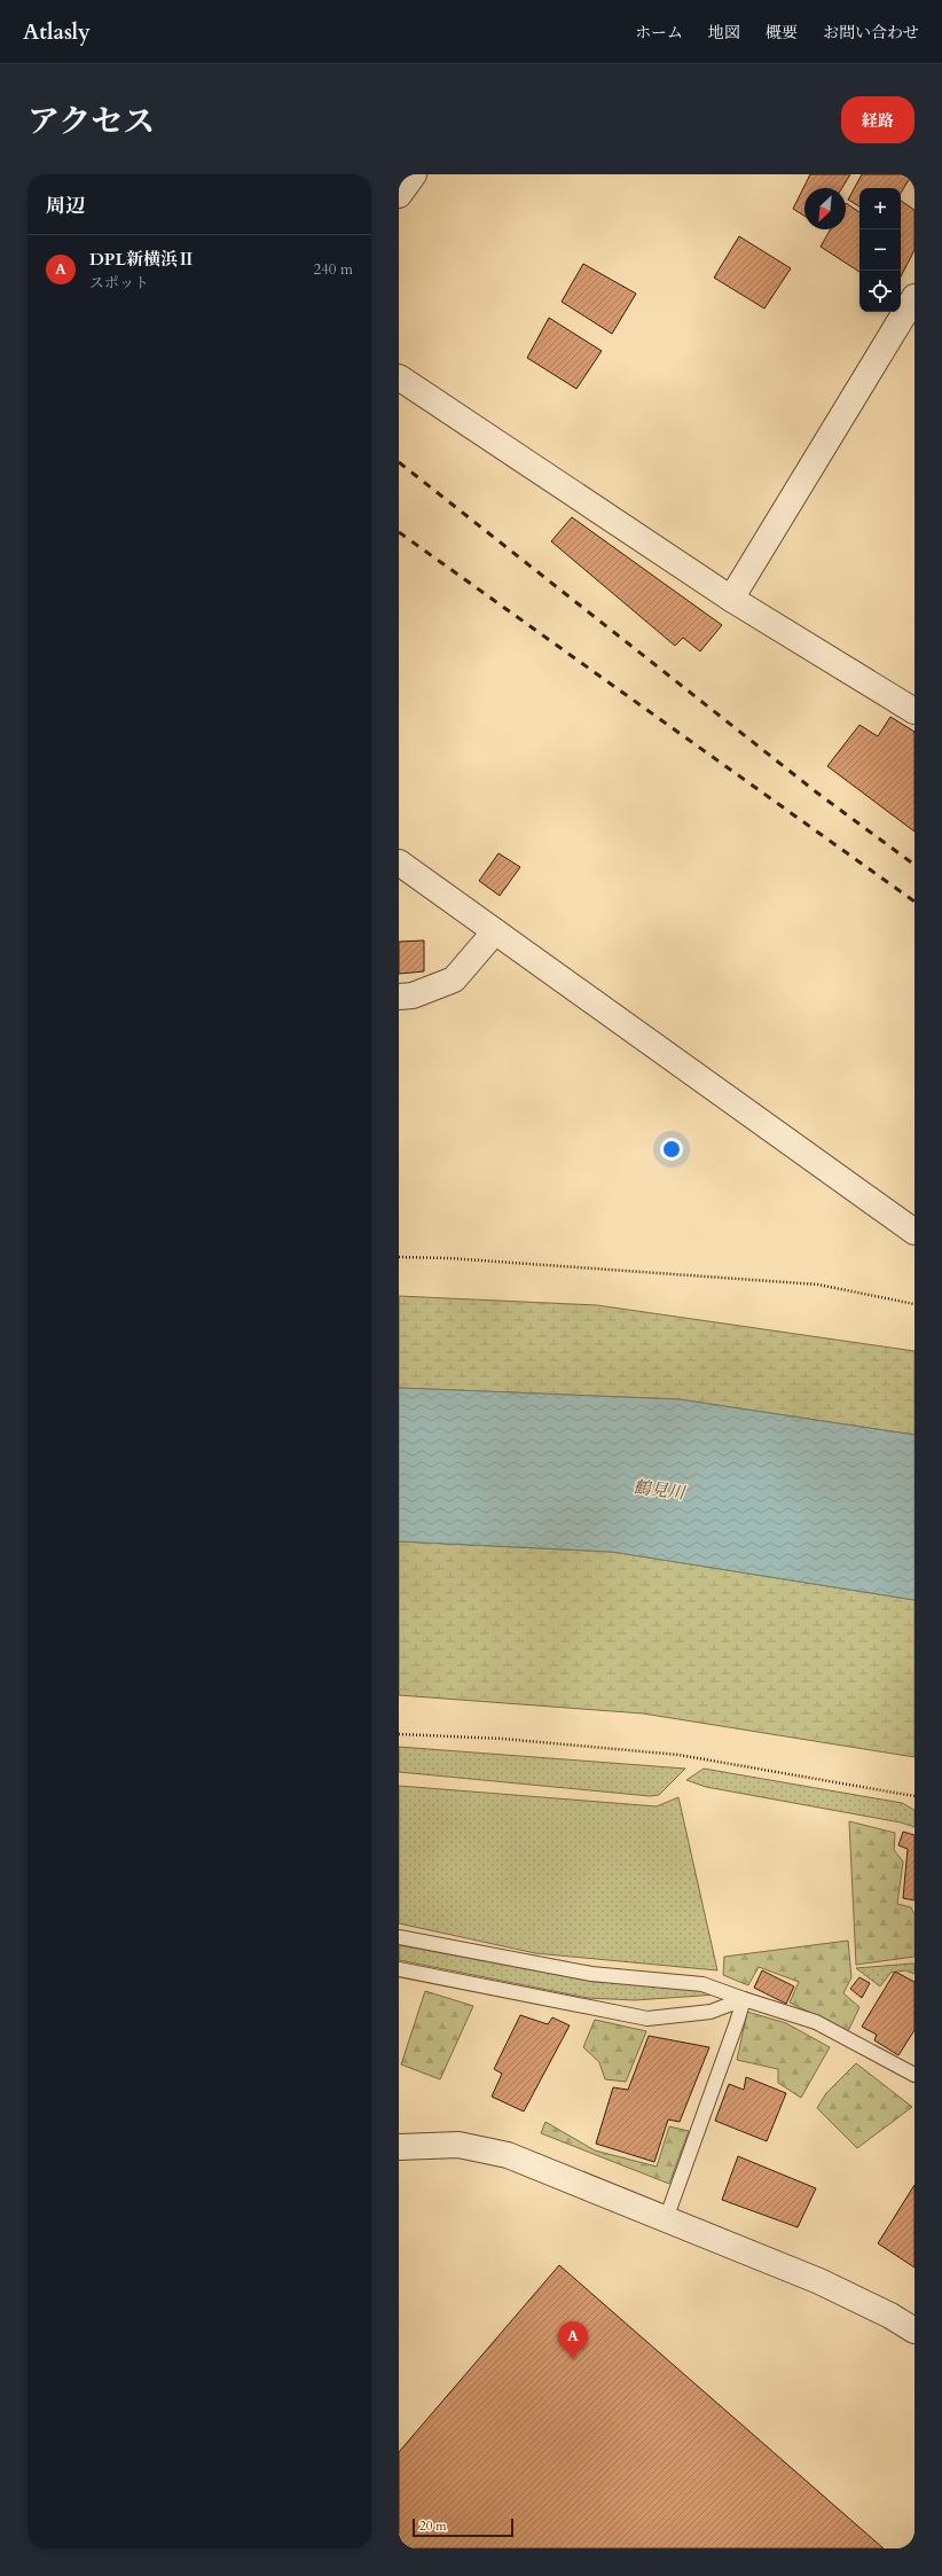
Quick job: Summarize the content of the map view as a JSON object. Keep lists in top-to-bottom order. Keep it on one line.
{"water":["鶴見川"],"scale_bar":"20 m","north":"bottom left","page":{"header":"Atlasly","nav":["ホーム","地図","概要","お問い合わせ"],"title":"アクセス","buttons":"経路","heading":"周辺","map_buttons":["+","−"],"list":[{"mark":"A","name":"DPL新横浜Ⅱ","note":"スポット","value":"240 m"}],"pins":"A","scale":"20 m"}}
